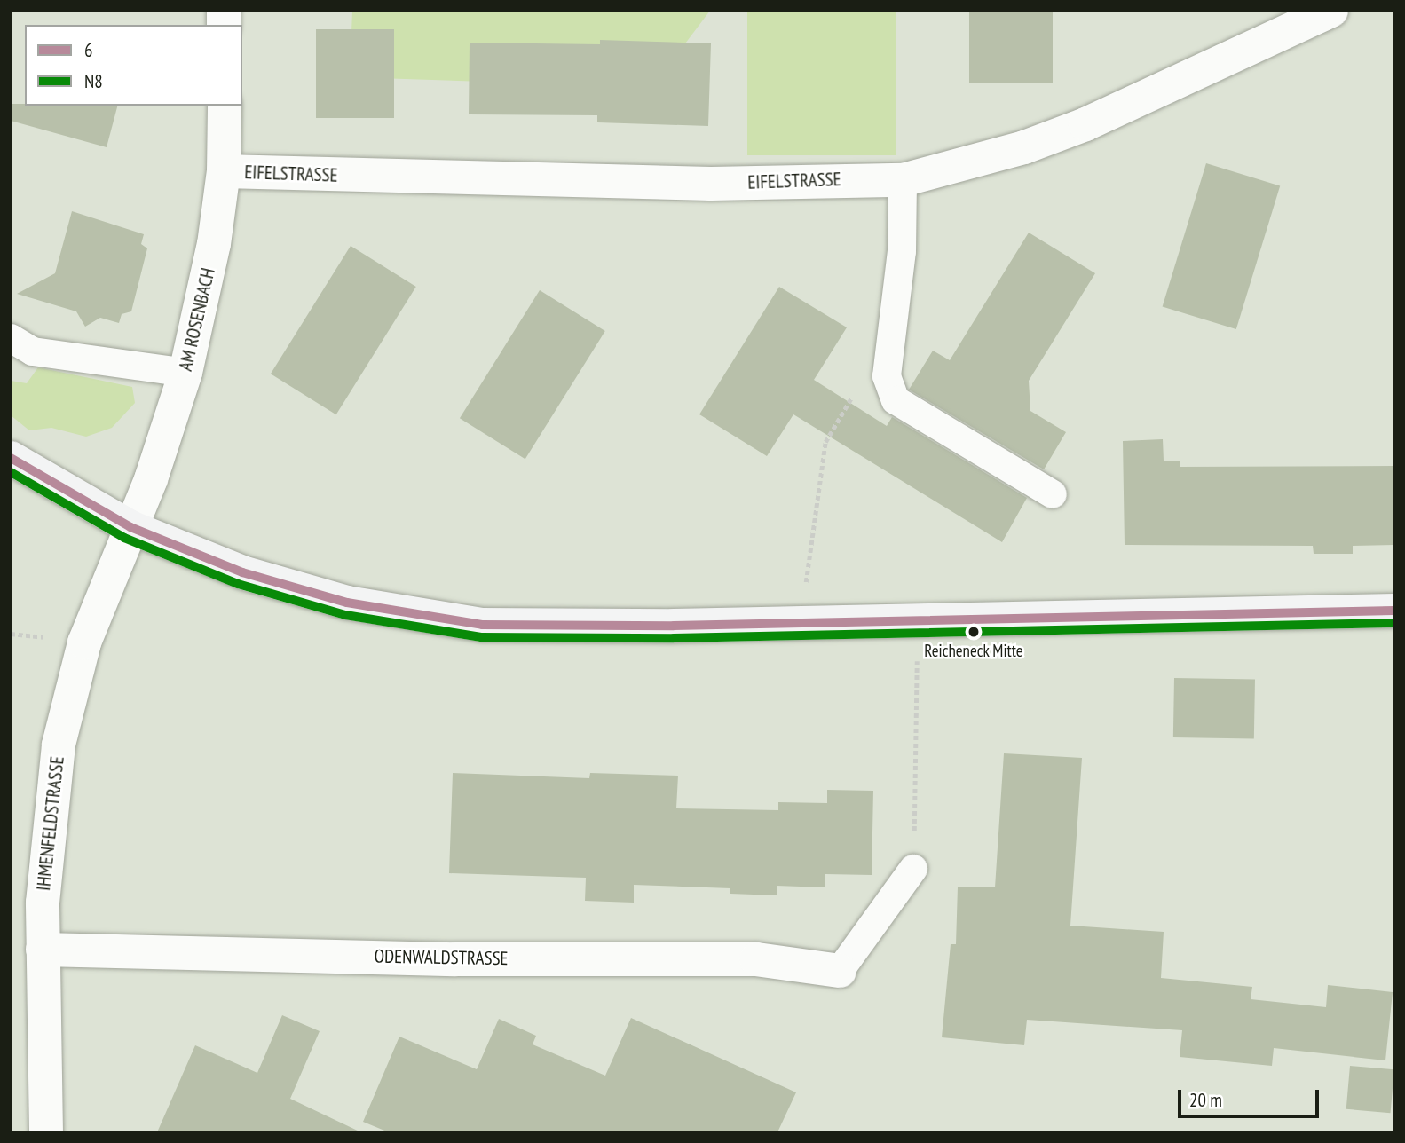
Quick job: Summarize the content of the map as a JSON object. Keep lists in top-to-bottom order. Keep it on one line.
{"streets":{"street":["EIFELSTRASSE","AM ROSENBACH","IHMENFELDSTRASSE","ODENWALDSTRASSE"]},"crossings":[["EIFELSTRASSE","AM ROSENBACH"],["AM ROSENBACH","IHMENFELDSTRASSE"],["IHMENFELDSTRASSE","ODENWALDSTRASSE"]],"places":["Reicheneck Mitte"],"lines":["transit line 6","transit line N8"],"legend":["6","N8"],"scale_bar":"20 m"}
